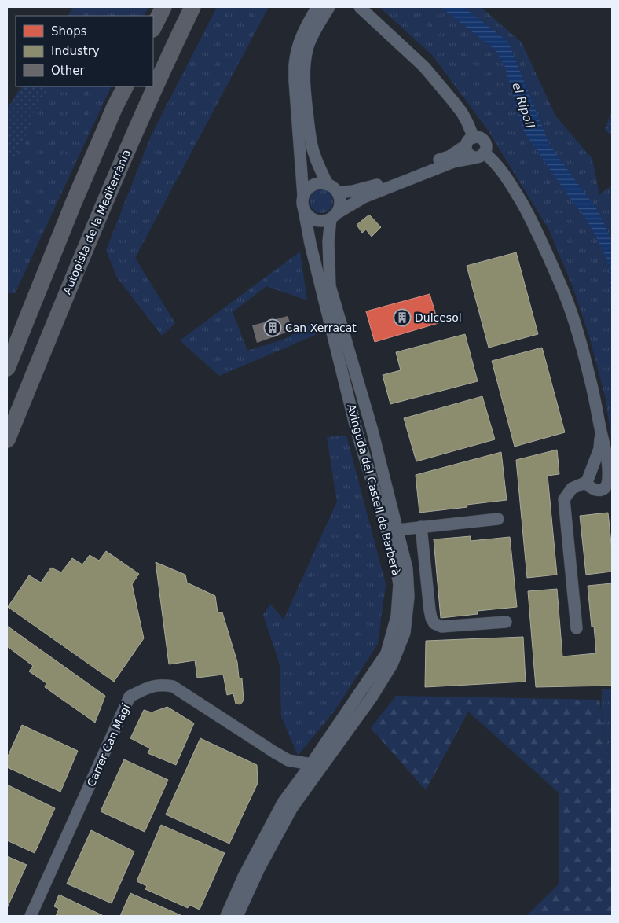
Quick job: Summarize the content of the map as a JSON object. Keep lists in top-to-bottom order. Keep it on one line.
{"streets":{"highway":["Autopista de la Mediterrània"],"street":["Avinguda del Castell de Barberà","Carrer Can Magí"]},"crossings":[["Avinguda del Castell de Barberà","Carrer Can Magí"]],"water":["el Ripoll"],"places":{"building":["Dulcesol","Can Xerracat"]},"legend":["Shops","Industry","Other"]}
